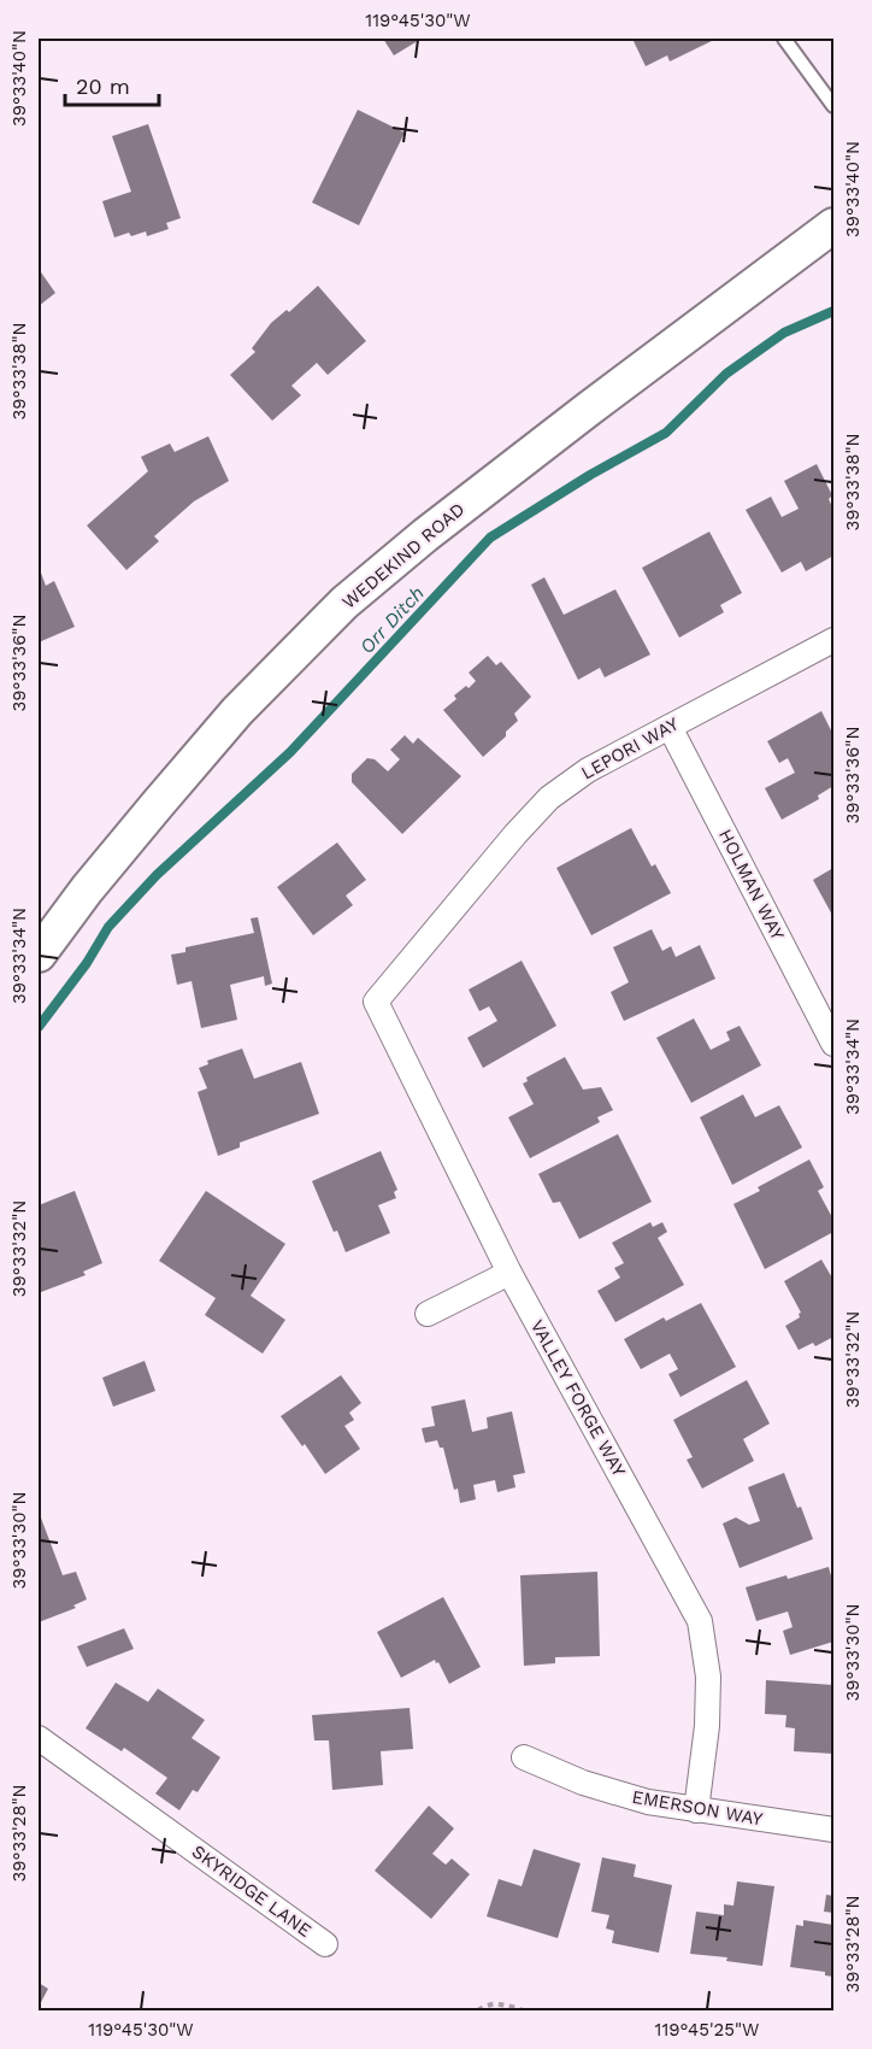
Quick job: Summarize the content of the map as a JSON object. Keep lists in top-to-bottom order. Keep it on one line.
{"streets":{"street":["WEDEKIND ROAD","LEPORI WAY","HOLMAN WAY","VALLEY FORGE WAY","EMERSON WAY","SKYRIDGE LANE"]},"crossings":[["LEPORI WAY","HOLMAN WAY"],["LEPORI WAY","VALLEY FORGE WAY"],["VALLEY FORGE WAY","EMERSON WAY"]],"water":["Orr Ditch"],"scale_bar":"20 m","coordinates":["119°45'30\"W","39°33'40\"N","39°33'38\"N","39°33'36\"N","39°33'34\"N","39°33'32\"N","39°33'30\"N","39°33'28\"N","119°45'25\"W"]}
